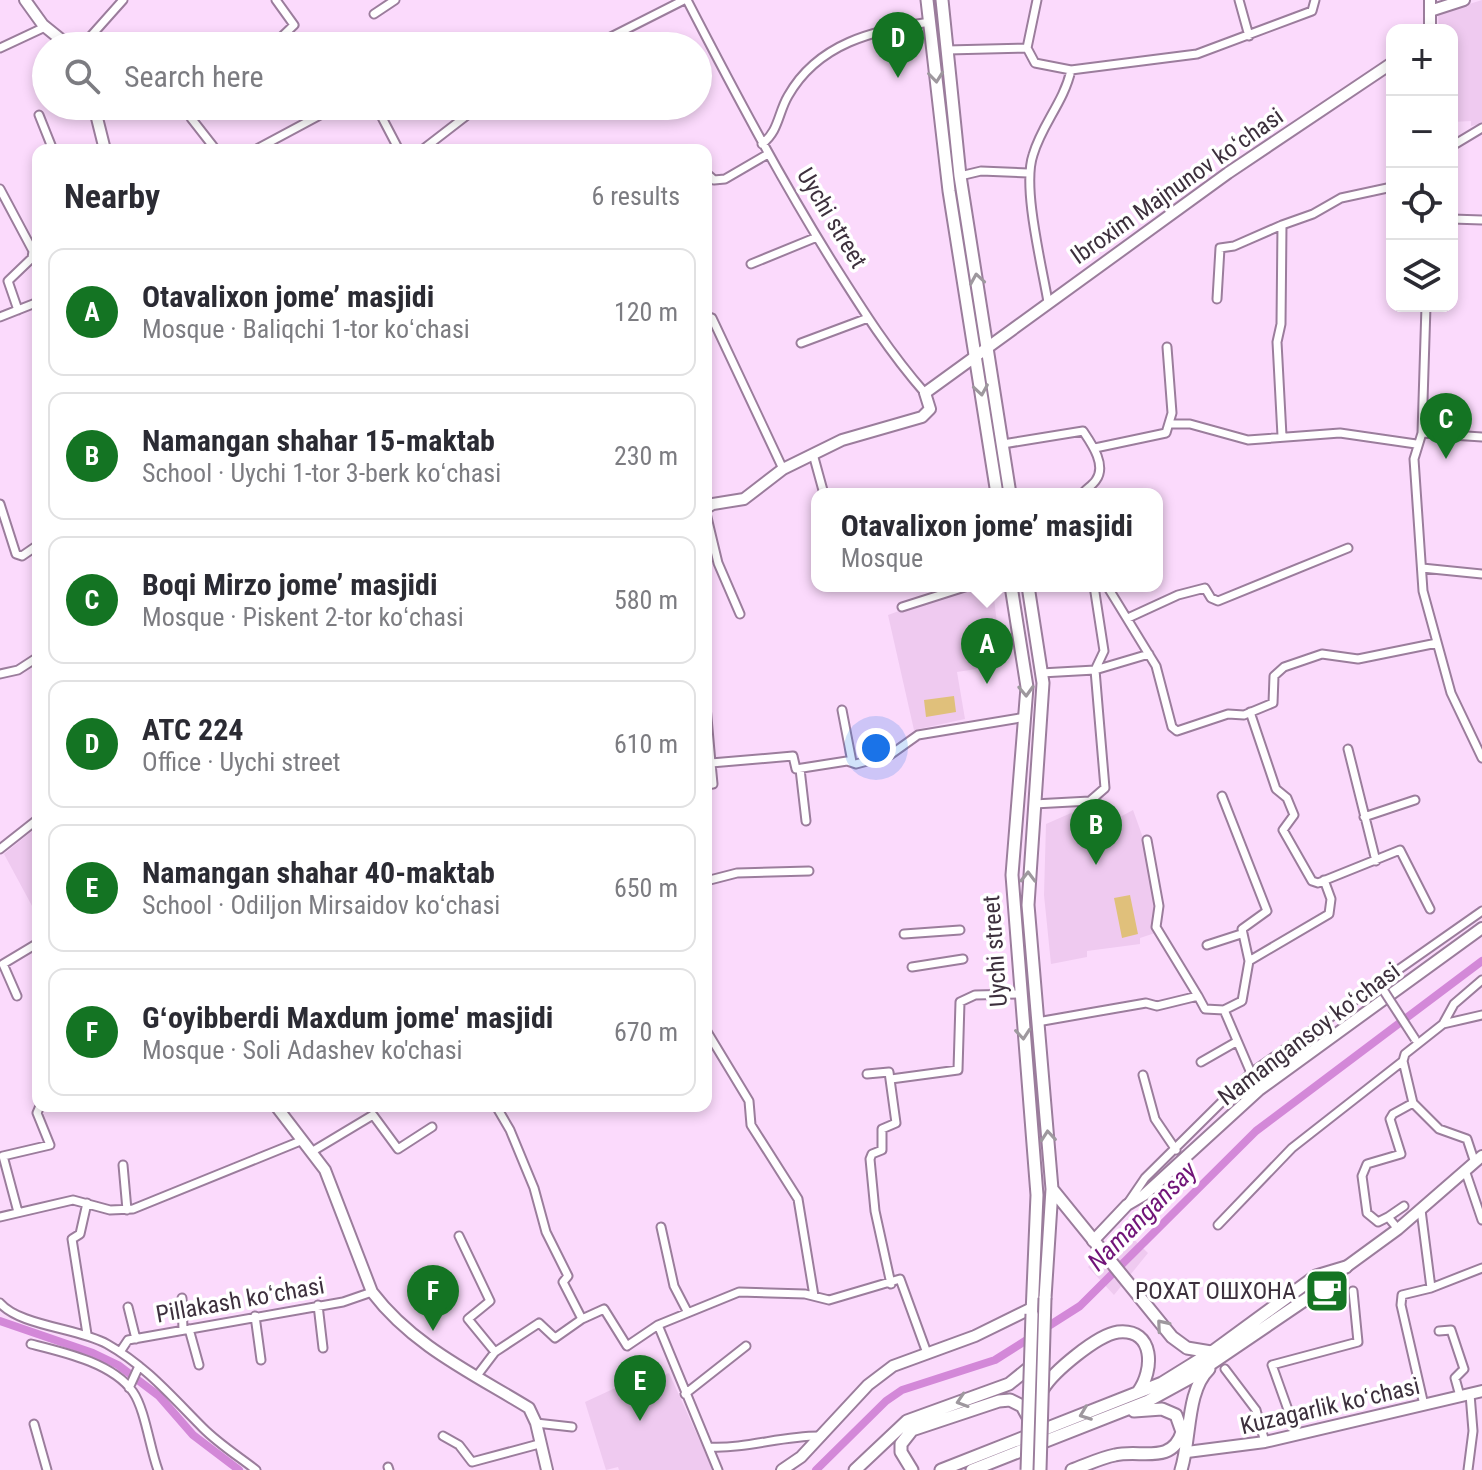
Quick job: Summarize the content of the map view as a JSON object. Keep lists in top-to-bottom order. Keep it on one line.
{"streets":{"main road":["Uychi street"],"street":["Ibroxim Majnunov koʻchasi","Namangansoy koʻchasi","Pillakash koʻchasi","Kuzagarlik koʻchasi"]},"water":["Namangansay"],"places":{"cafe":["РОХАТ ОШХОНА"]},"page":{"pins":["D","C","A","B","F","E"],"map_buttons":["+","−"],"search":"Search here","heading":["Nearby","6 results"],"list":[{"mark":"A","name":"Otavalixon jome’ masjidi","note":"Mosque · Baliqchi 1-tor koʻchasi","value":"120 m"},{"mark":"B","name":"Namangan shahar 15-maktab","note":"School · Uychi 1-tor 3-berk koʻchasi","value":"230 m"},{"mark":"C","name":"Boqi Mirzo jome’ masjidi","note":"Mosque · Piskent 2-tor koʻchasi","value":"580 m"},{"mark":"D","name":"ATC 224","note":"Office · Uychi street","value":"610 m"},{"mark":"E","name":"Namangan shahar 40-maktab","note":"School · Odiljon Mirsaidov koʻchasi","value":"650 m"},{"mark":"F","name":"Gʻoyibberdi Maxdum jome' masjidi","note":"Mosque · Soli Adashev ko'chasi","value":"670 m"}],"popup":["Otavalixon jome’ masjidi","Mosque"]}}
